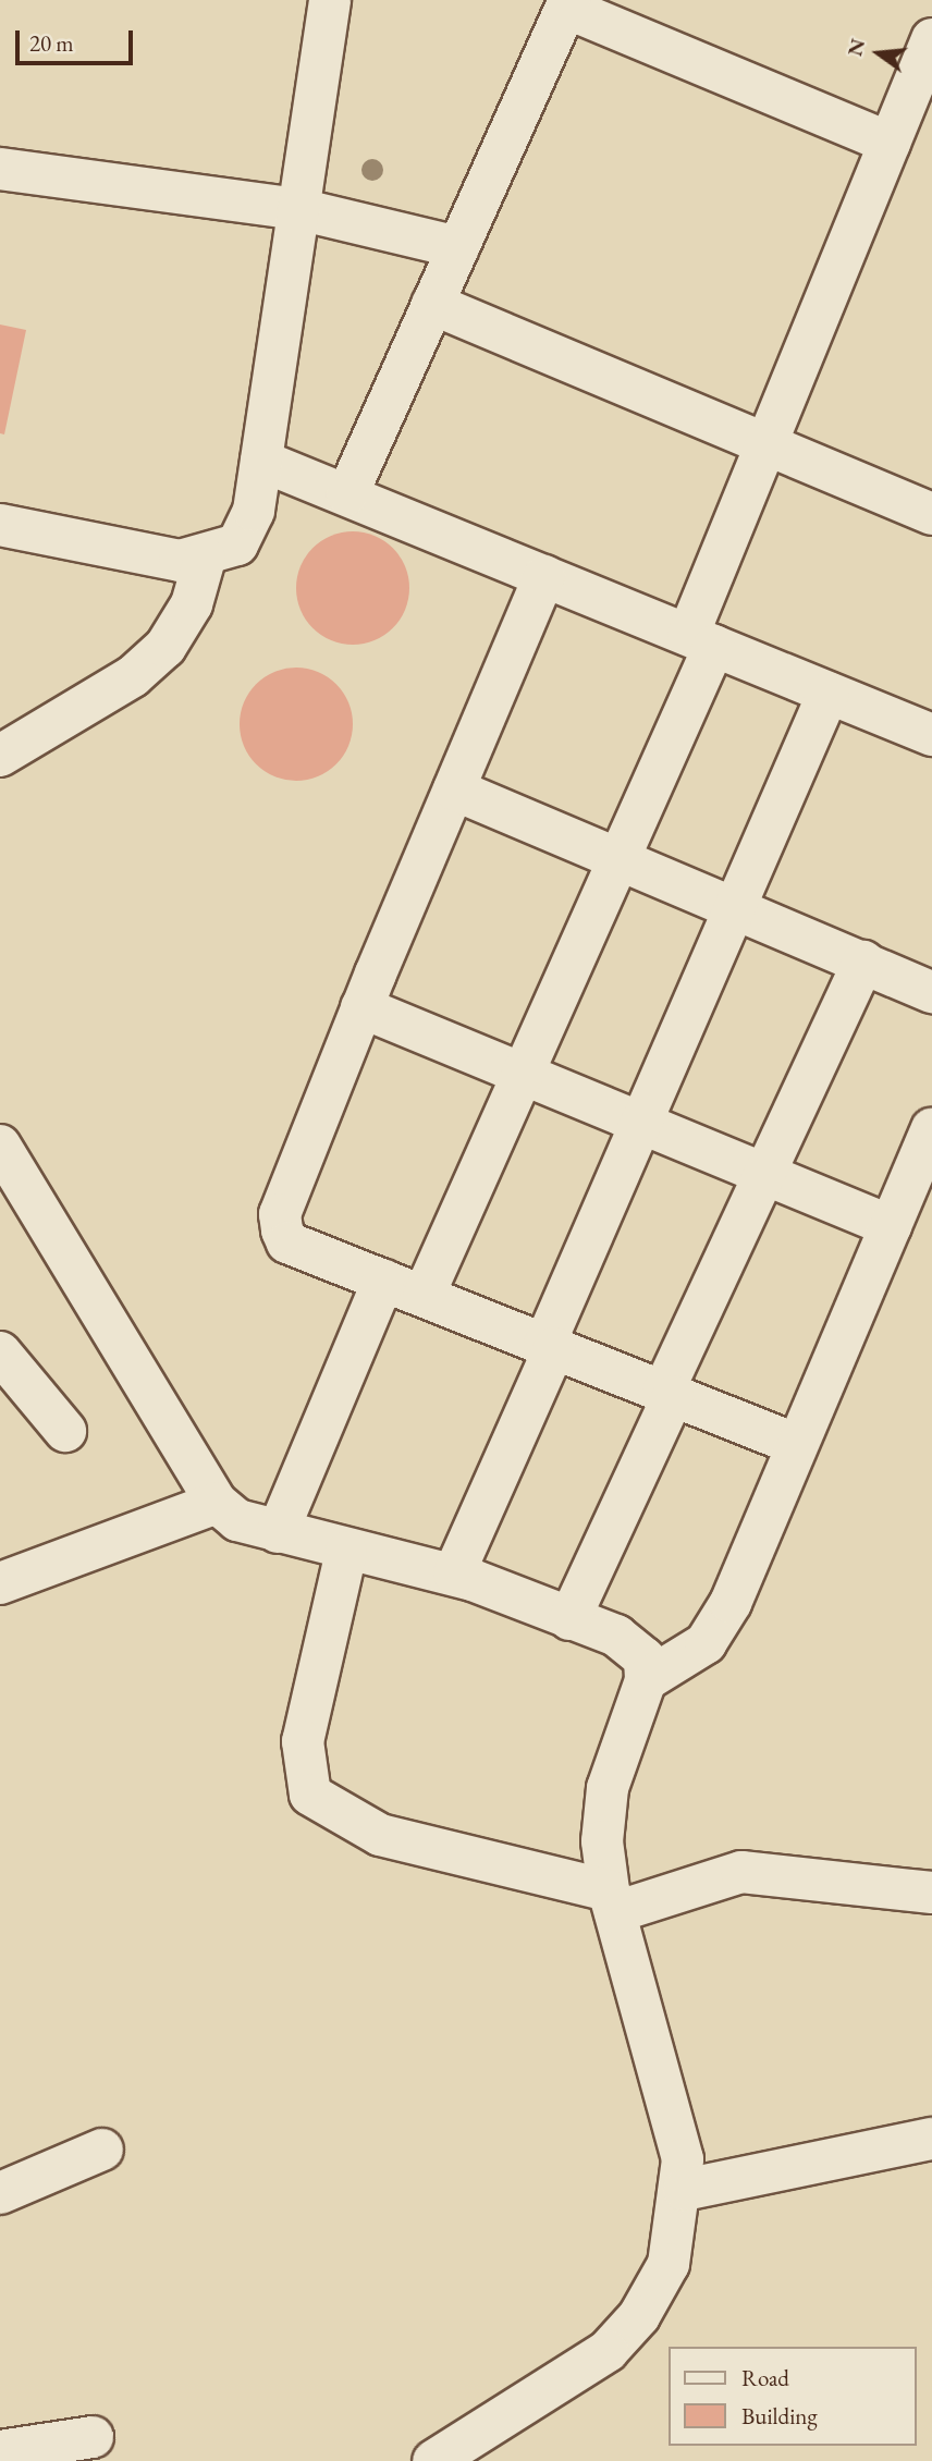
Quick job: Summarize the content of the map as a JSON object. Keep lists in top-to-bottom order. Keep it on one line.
{"legend":["Road","Building"],"scale_bar":"20 m","north":"left"}
